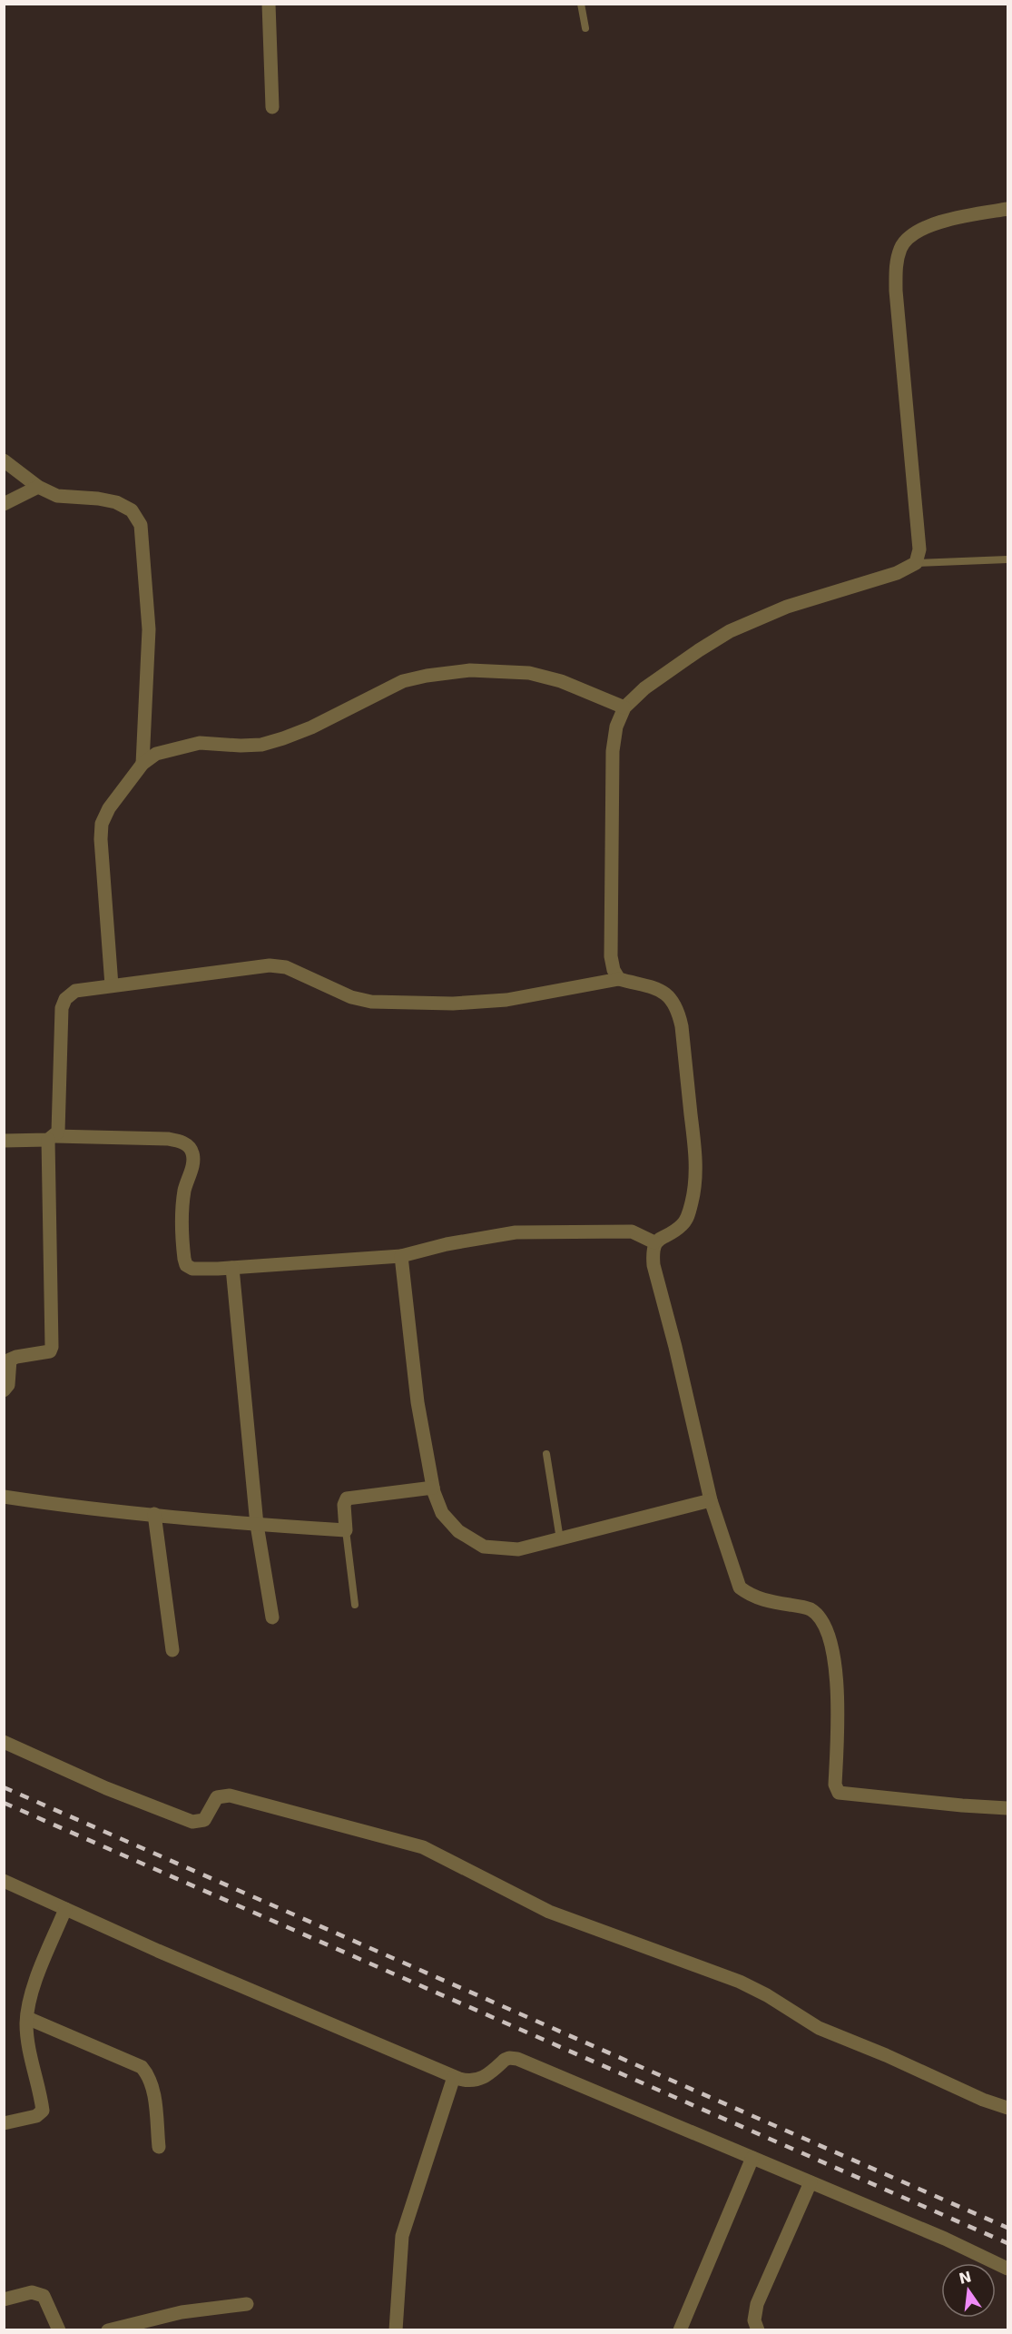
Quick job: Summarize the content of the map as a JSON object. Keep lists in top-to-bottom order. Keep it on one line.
{"north":"top"}
